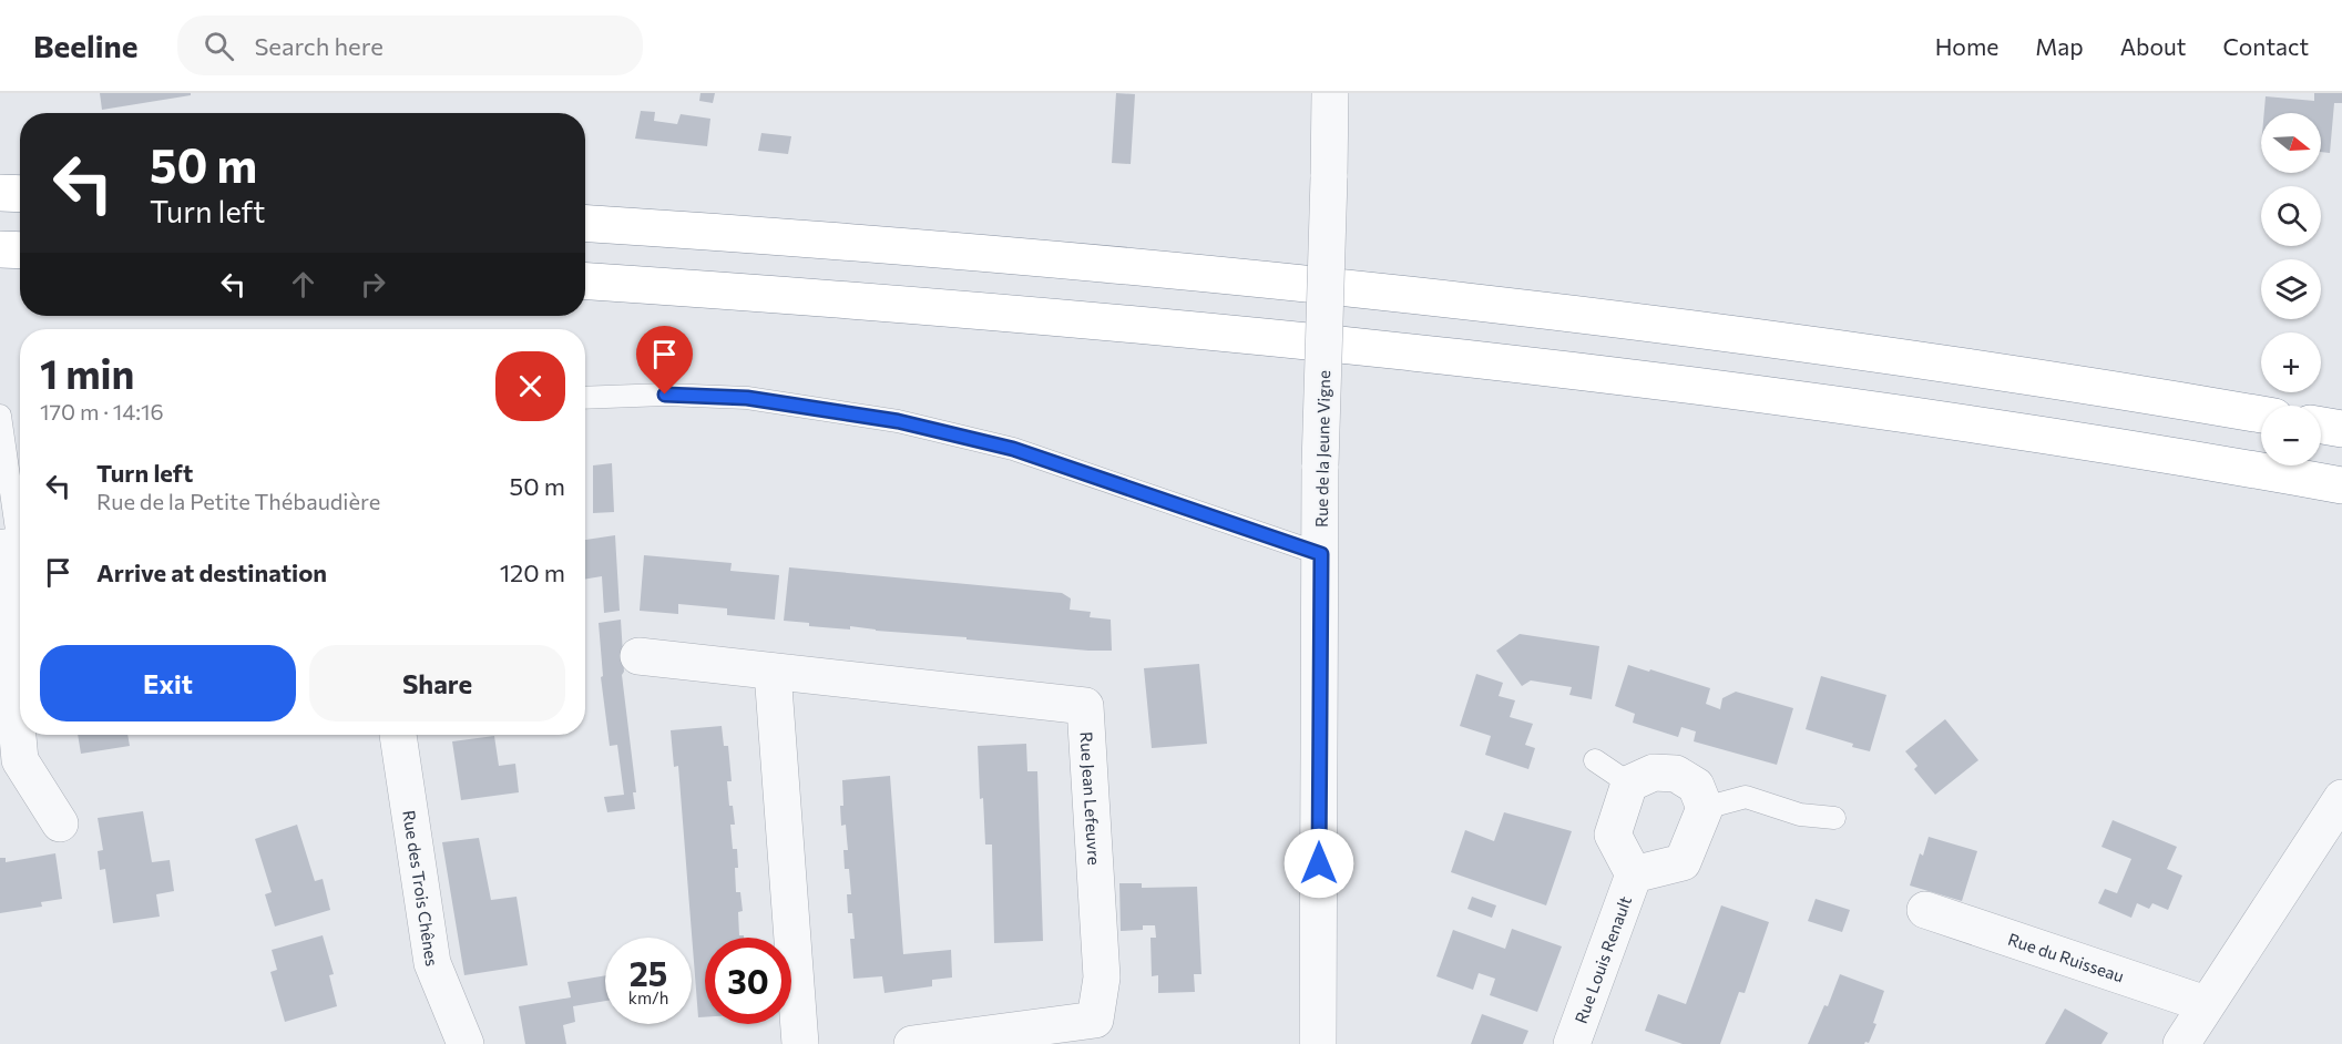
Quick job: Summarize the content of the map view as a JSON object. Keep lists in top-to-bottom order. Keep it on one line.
{"streets":{"street":["Rue de la Jeune Vigne","Rue Jean Lefeuvre","Rue des Trois Chênes","Rue du Ruisseau","Rue Louis Renault"]},"north":"right","page":{"header":"Beeline","search":"Search here","nav":["Home","Map","About","Contact"],"map_buttons":["+","−"],"turn":["50 m","Turn left"],"heading":["1 min","170 m · 14:16"],"list":[{"name":"Turn left","note":"Rue de la Petite Thébaudière","value":"50 m"},{"name":"Arrive at destination","value":"120 m"}],"buttons":["Exit","Share"],"speed":"25 km/h","limit":"30"}}
